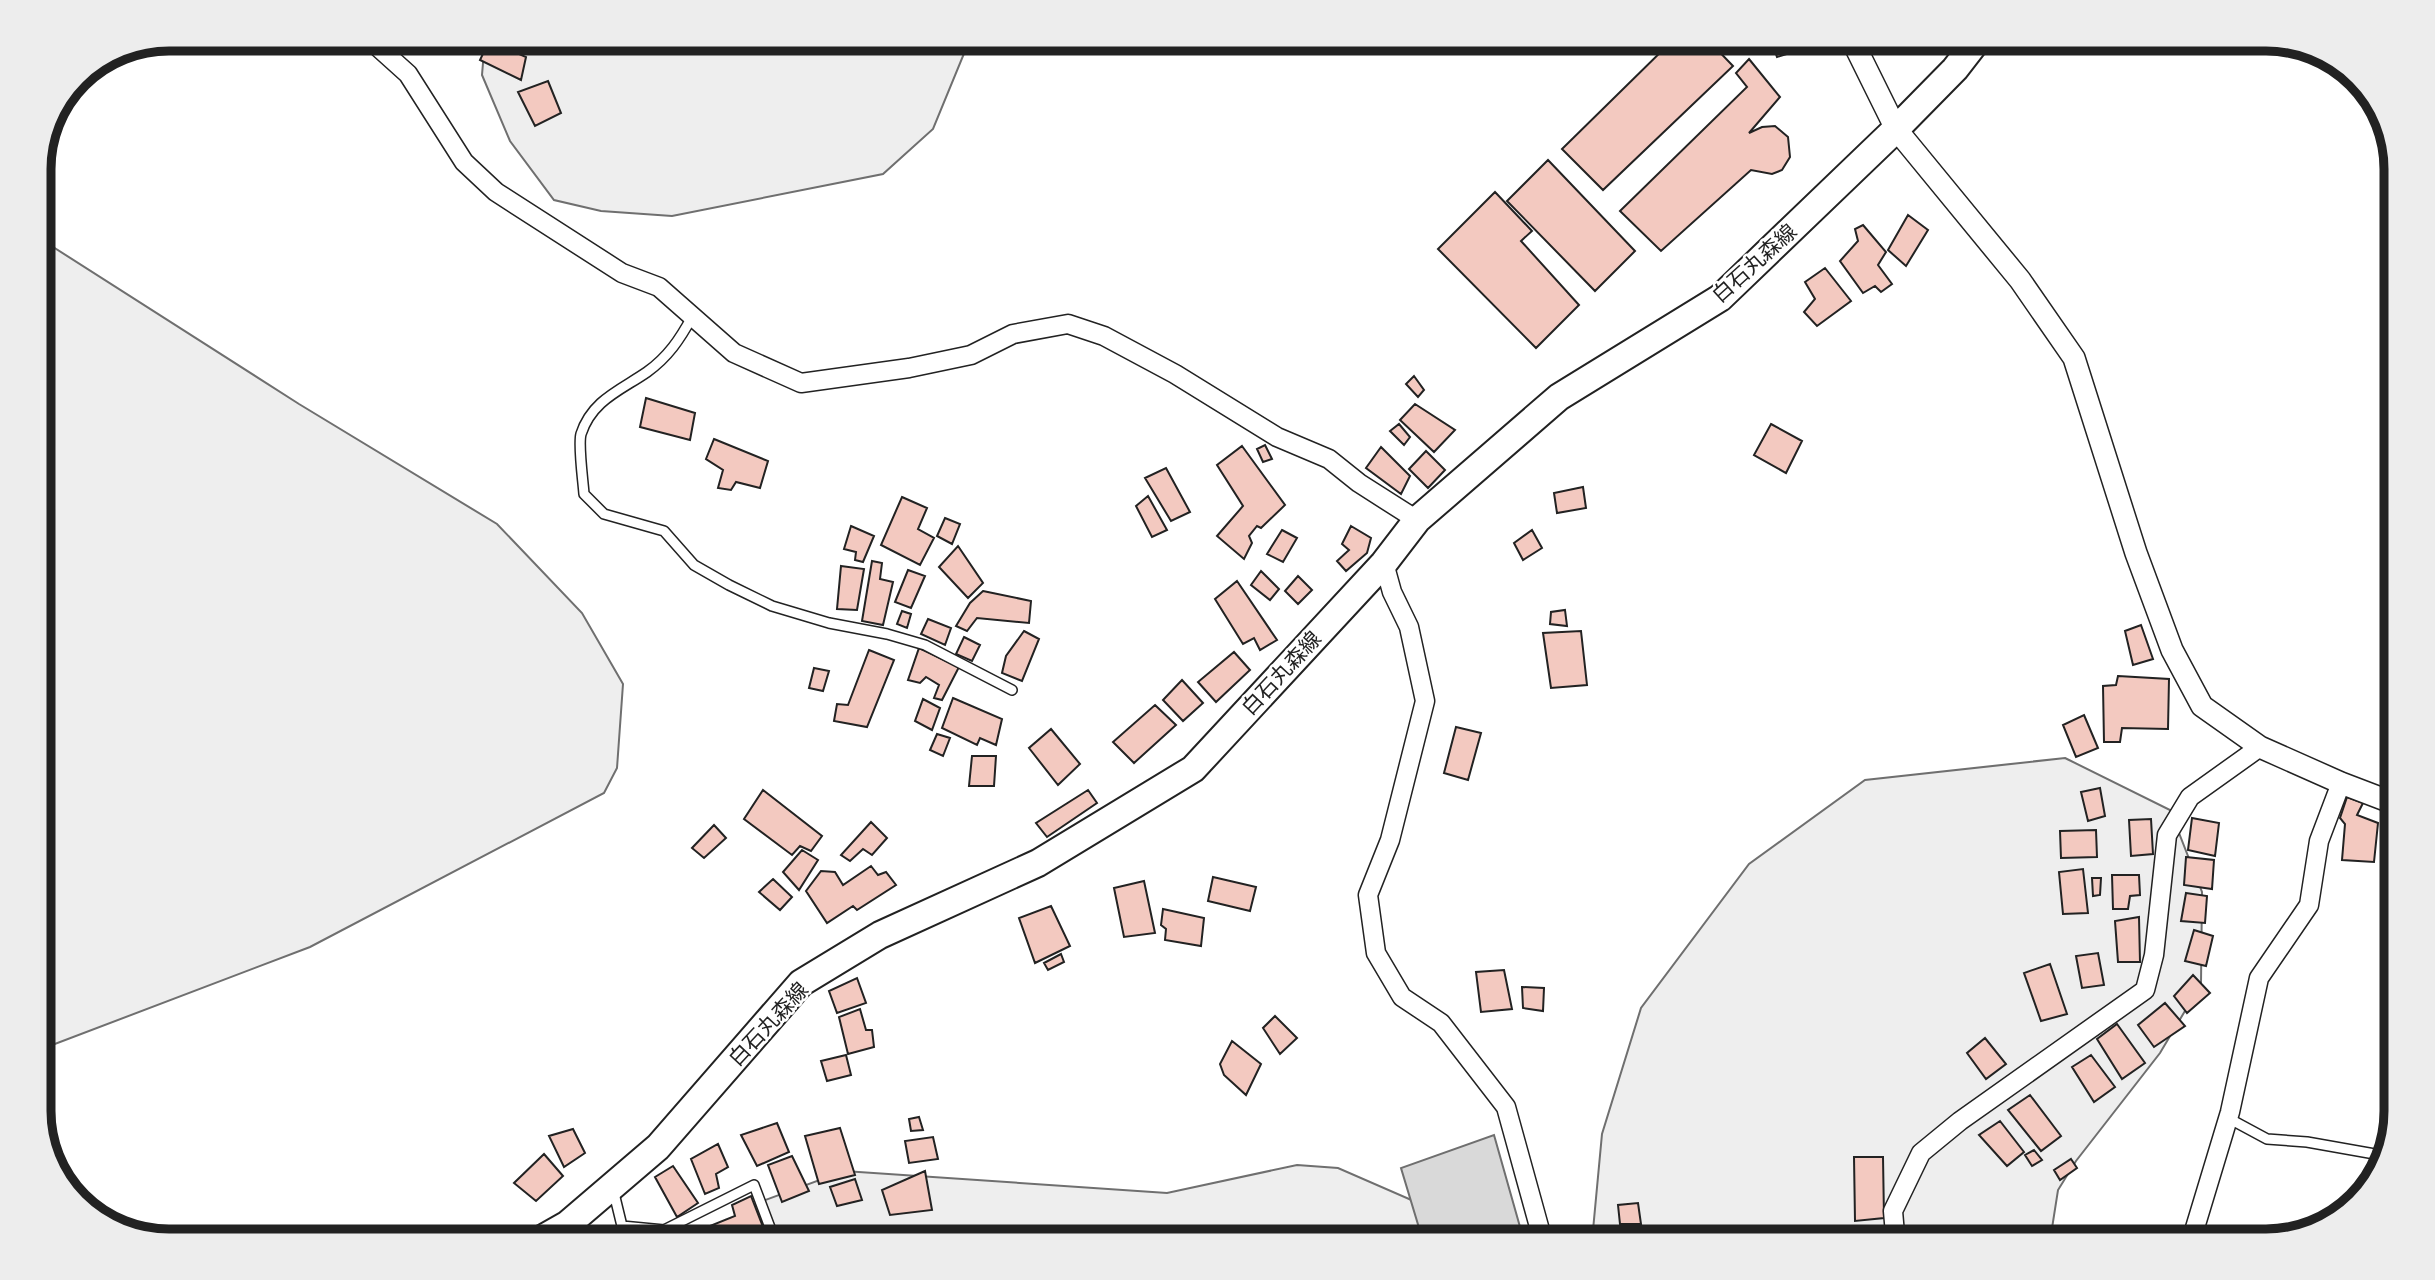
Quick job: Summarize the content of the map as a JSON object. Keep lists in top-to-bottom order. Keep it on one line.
{"streets":{"main road":["白石丸森線"]}}
